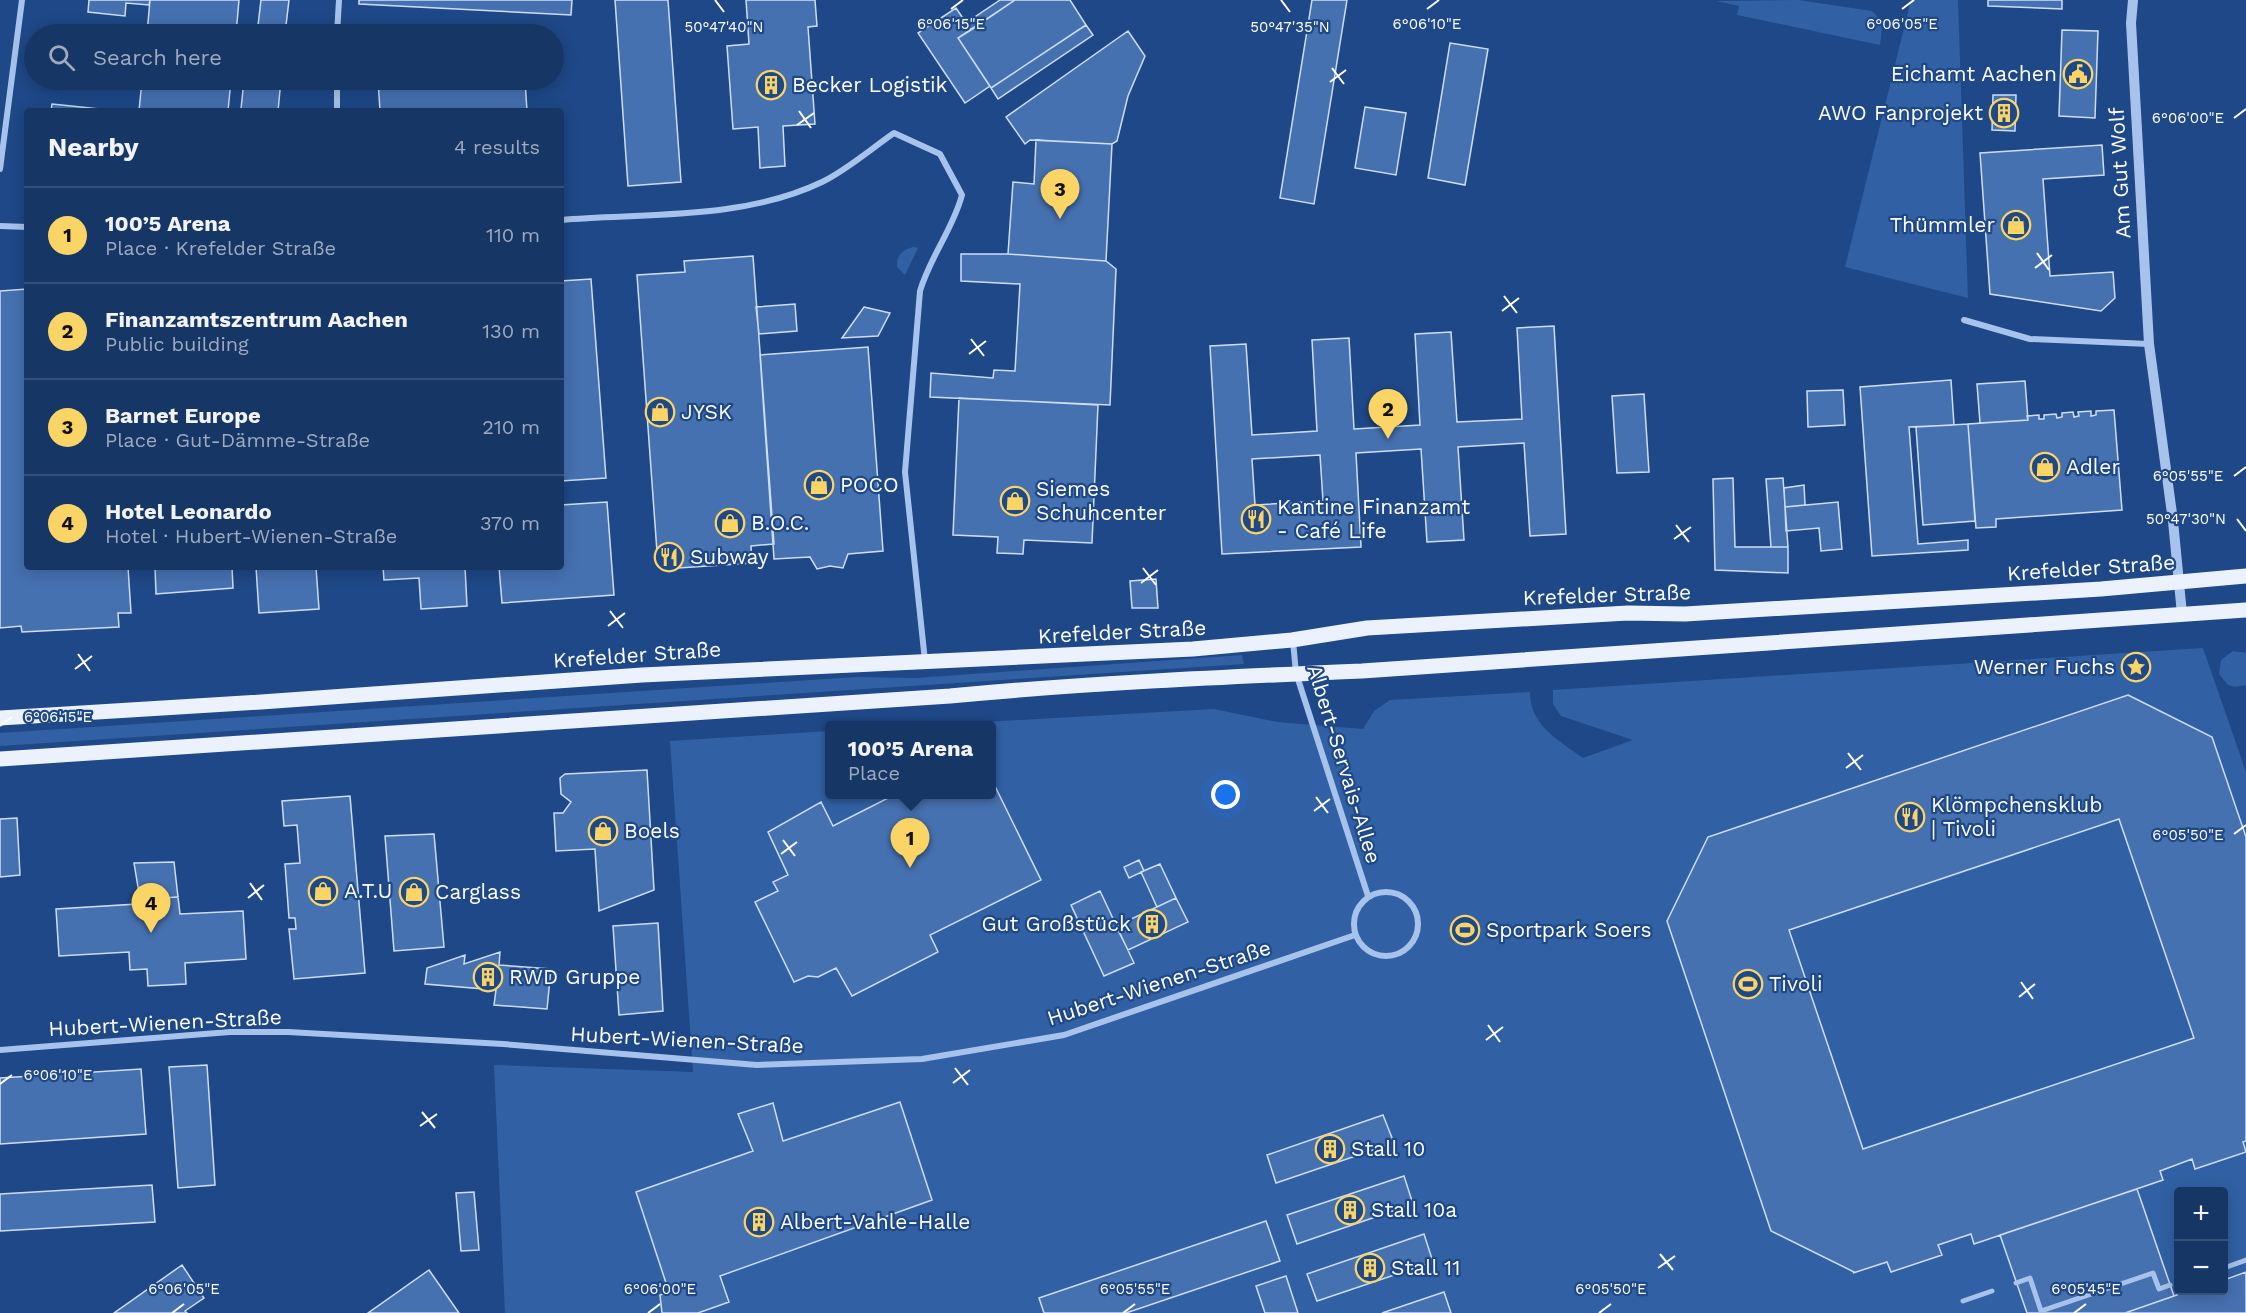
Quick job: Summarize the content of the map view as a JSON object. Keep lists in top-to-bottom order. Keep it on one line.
{"streets":{"main road":["Krefelder Straße"],"street":["Am Gut Wolf","Albert-Servais-Allee","Hubert-Wienen-Straße"]},"crossings":[["Am Gut Wolf","Krefelder Straße"],["Krefelder Straße","Albert-Servais-Allee"],["Albert-Servais-Allee","Hubert-Wienen-Straße"]],"places":{"public building":["Eichamt Aachen"],"building":["Becker Logistik","AWO Fanprojekt","Gut Großstück","RWD Gruppe","Stall 10","Stall 10a","Albert-Vahle-Halle","Stall 11"],"shop":["Thümmler","JYSK","Adler","POCO","Siemes Schuhcenter","B.O.C.","Boels","A.T.U","Carglass"],"restaurant":["Kantine Finanzamt - Café Life","Subway","Klömpchensklub | Tivoli"],"place":["Werner Fuchs"],"sports":["Sportpark Soers","Tivoli"]},"page":{"search":"Search here","heading":["Nearby","4 results"],"pins":["3","2","1","4"],"list":[{"mark":"1","name":"100’5 Arena","note":"Place · Krefelder Straße","value":"110 m"},{"mark":"2","name":"Finanzamtszentrum Aachen","note":"Public building","value":"130 m"},{"mark":"3","name":"Barnet Europe","note":"Place · Gut-Dämme-Straße","value":"210 m"},{"mark":"4","name":"Hotel Leonardo","note":"Hotel · Hubert-Wienen-Straße","value":"370 m"}],"popup":["100’5 Arena","Place"],"map_buttons":["+","−"]},"coordinates":["6°06'15\"E","6°06'10\"E","6°06'05\"E","50°47'40\"N","50°47'35\"N","6°06'00\"E","6°05'55\"E","50°47'30\"N","6°05'50\"E","6°05'45\"E"]}
